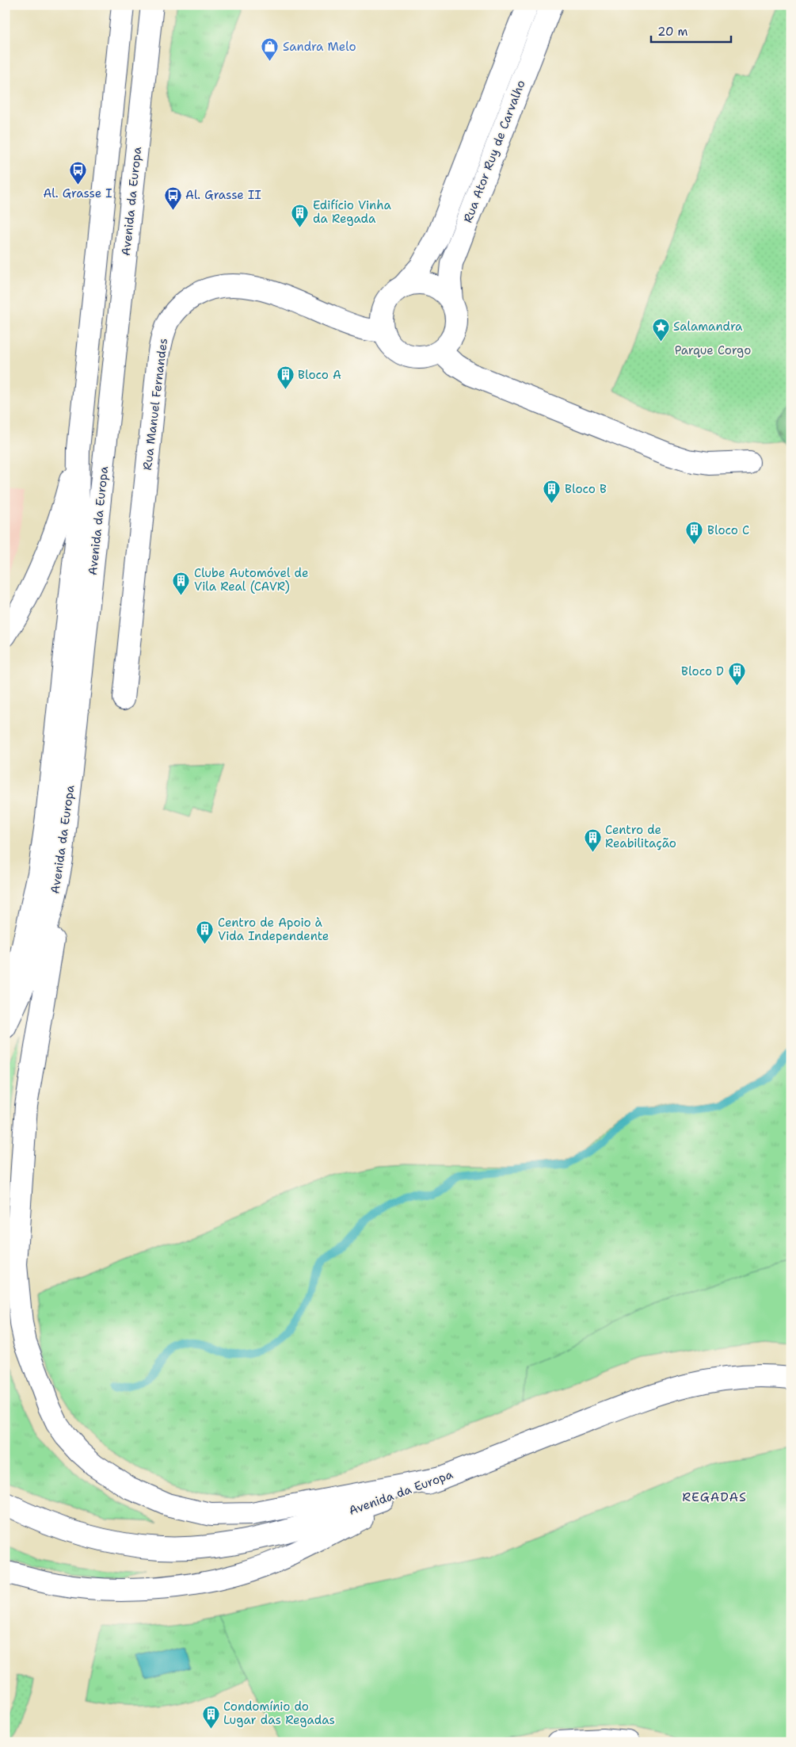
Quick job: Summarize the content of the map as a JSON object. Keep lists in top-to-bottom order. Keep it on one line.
{"streets":{"main road":["Rua Ator Ruy de Carvalho","Avenida da Europa","Rua Manuel Fernandes"]},"crossings":[["Rua Ator Ruy de Carvalho","Rua Manuel Fernandes"]],"districts":["REGADAS"],"parks":["Parque Corgo"],"places":{"shop":["Sandra Melo"],"bus stop":["Al. Grasse I","Al. Grasse II"],"building":["Edifício Vinha da Regada","Bloco A","Bloco B","Bloco C","Clube Automóvel de Vila Real (CAVR)","Bloco D","Centro de Reabilitação","Centro de Apoio à Vida Independente","Condomínio do Lugar das Regadas"],"place":["Salamandra"]},"scale_bar":"20 m"}
